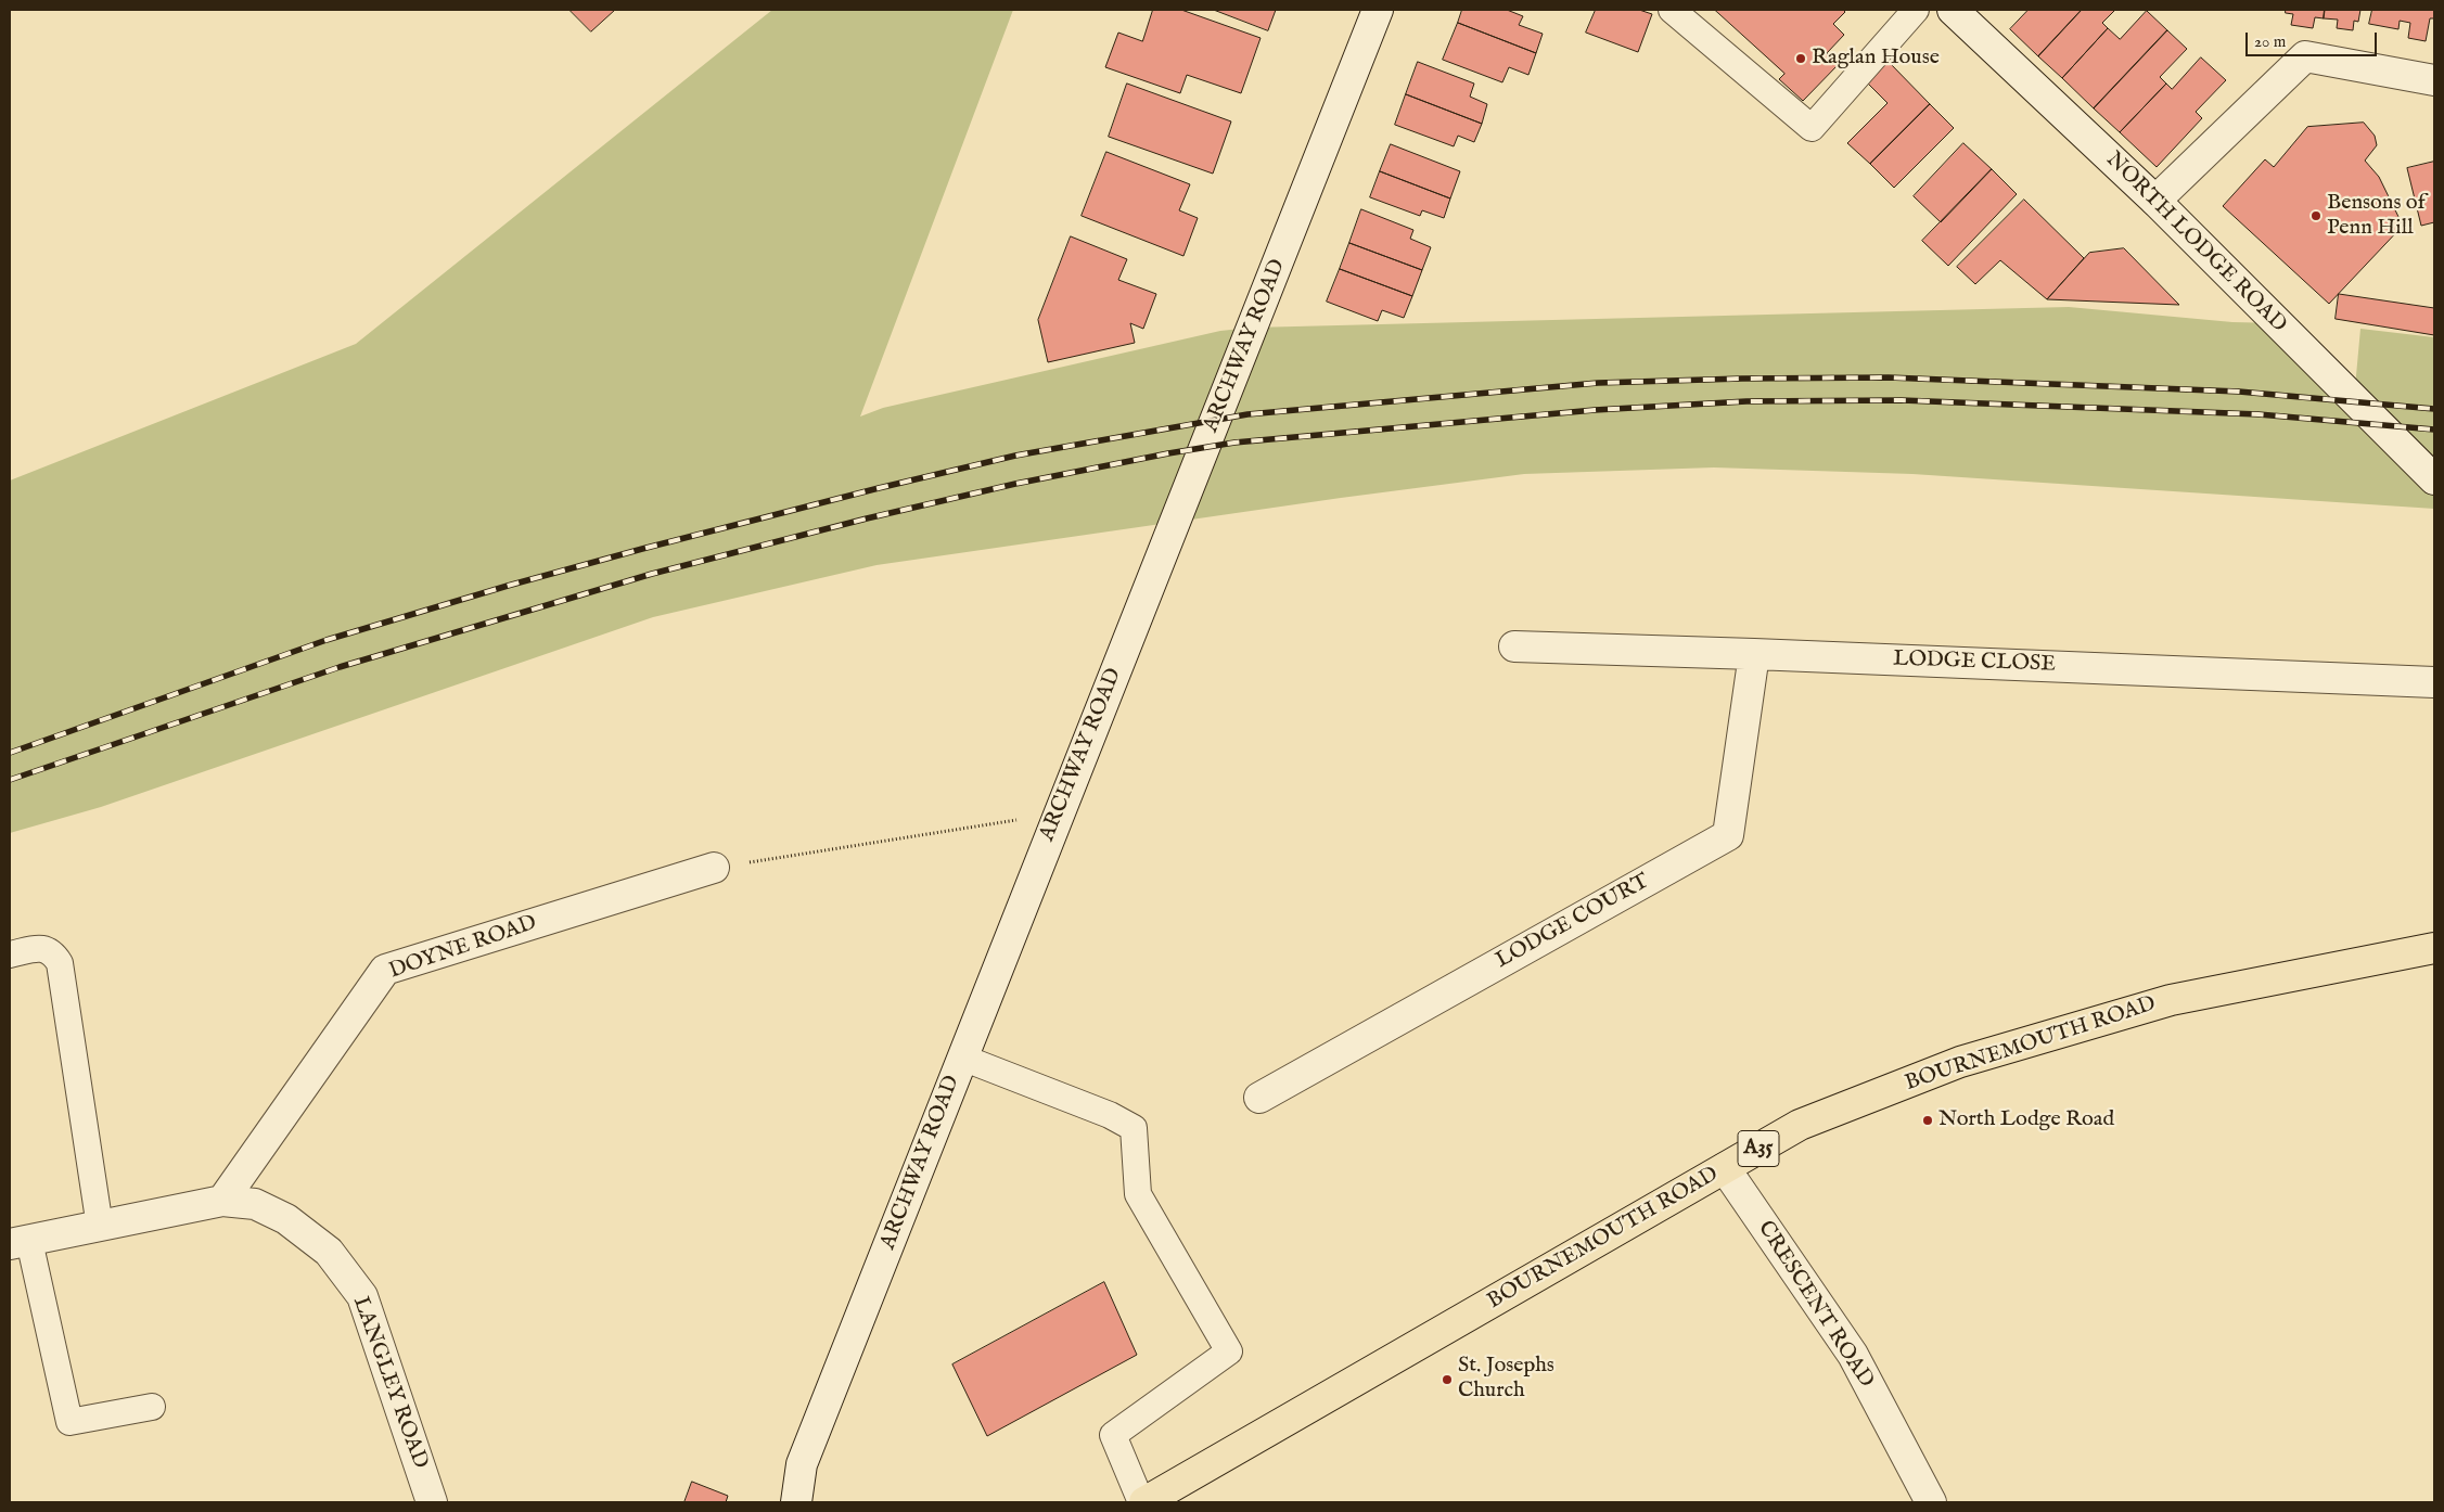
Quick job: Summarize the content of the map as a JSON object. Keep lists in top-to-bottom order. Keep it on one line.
{"streets":{"highway":["BOURNEMOUTH ROAD","A35"],"street":["NORTH LODGE ROAD","ARCHWAY ROAD","LODGE CLOSE","LODGE COURT","DOYNE ROAD","CRESCENT ROAD","LANGLEY ROAD"]},"crossings":[["LODGE CLOSE","LODGE COURT"],["DOYNE ROAD","LANGLEY ROAD"],["BOURNEMOUTH ROAD","CRESCENT ROAD"]],"places":["Raglan House","Bensons of Penn Hill","North Lodge Road","St. Josephs Church"],"scale_bar":"20 m"}
